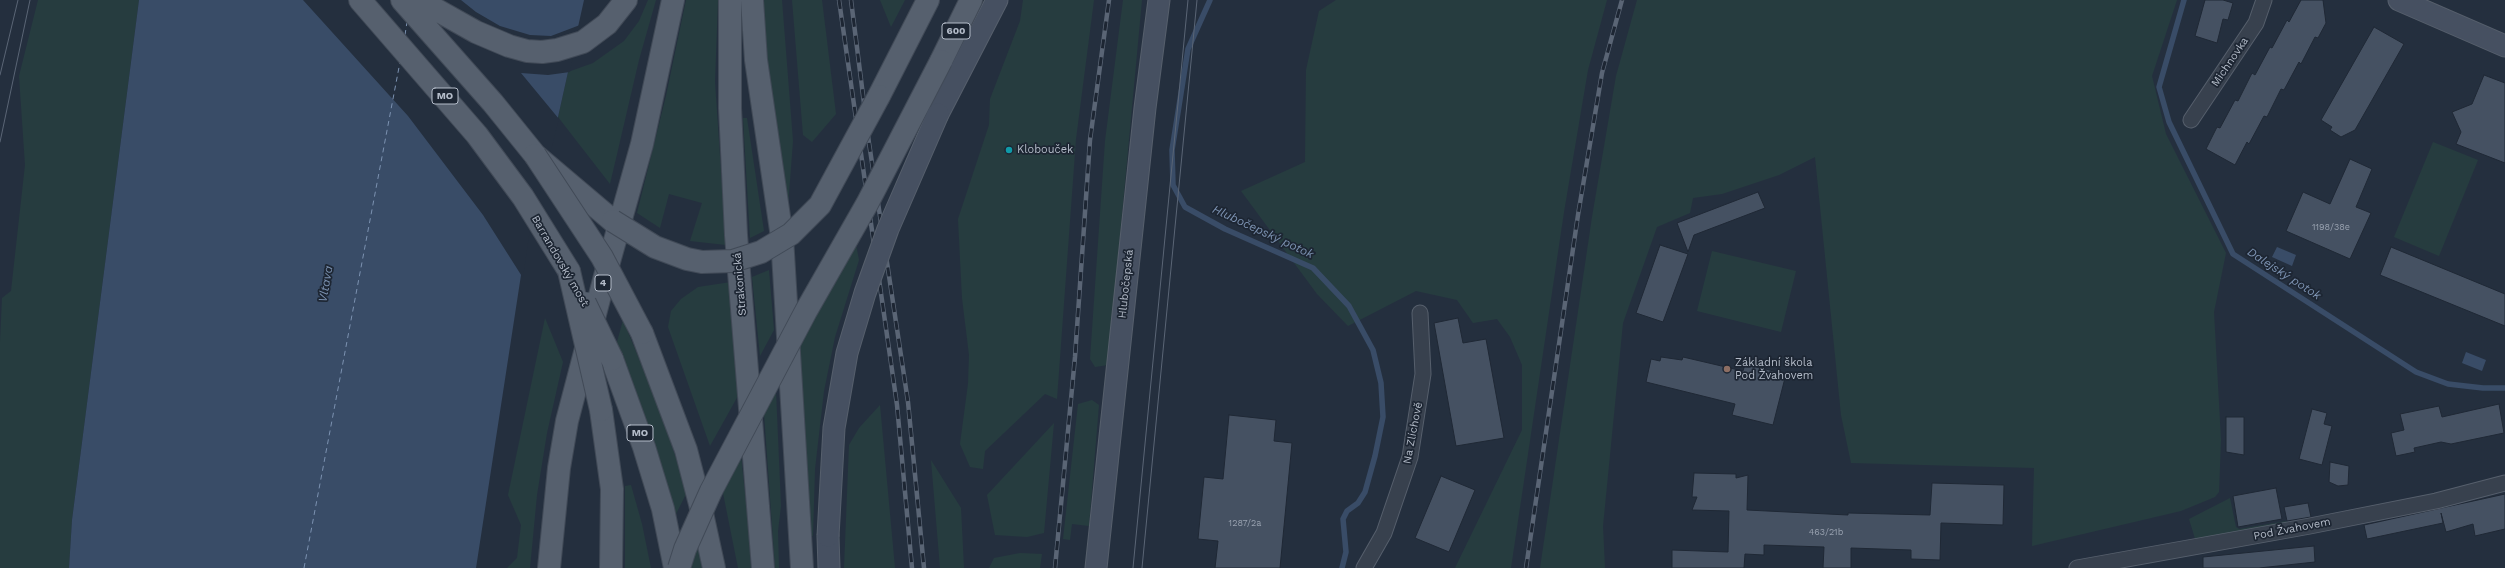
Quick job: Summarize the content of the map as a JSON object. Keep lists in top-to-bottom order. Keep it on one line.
{"streets":{"main road":["600","MO","Barrandovský most","4","Strakonická"],"street":["Michnovka","Hlubočepská","Na Zlíchově","Pod Žvahovem"]},"water":["Hlubočepský potok","Dalejský potok","Vltava"],"places":["Klobouček","Základní škola Pod Žvahovem"],"house_numbers":["1198/38e","1287/2a","463/21b"]}
